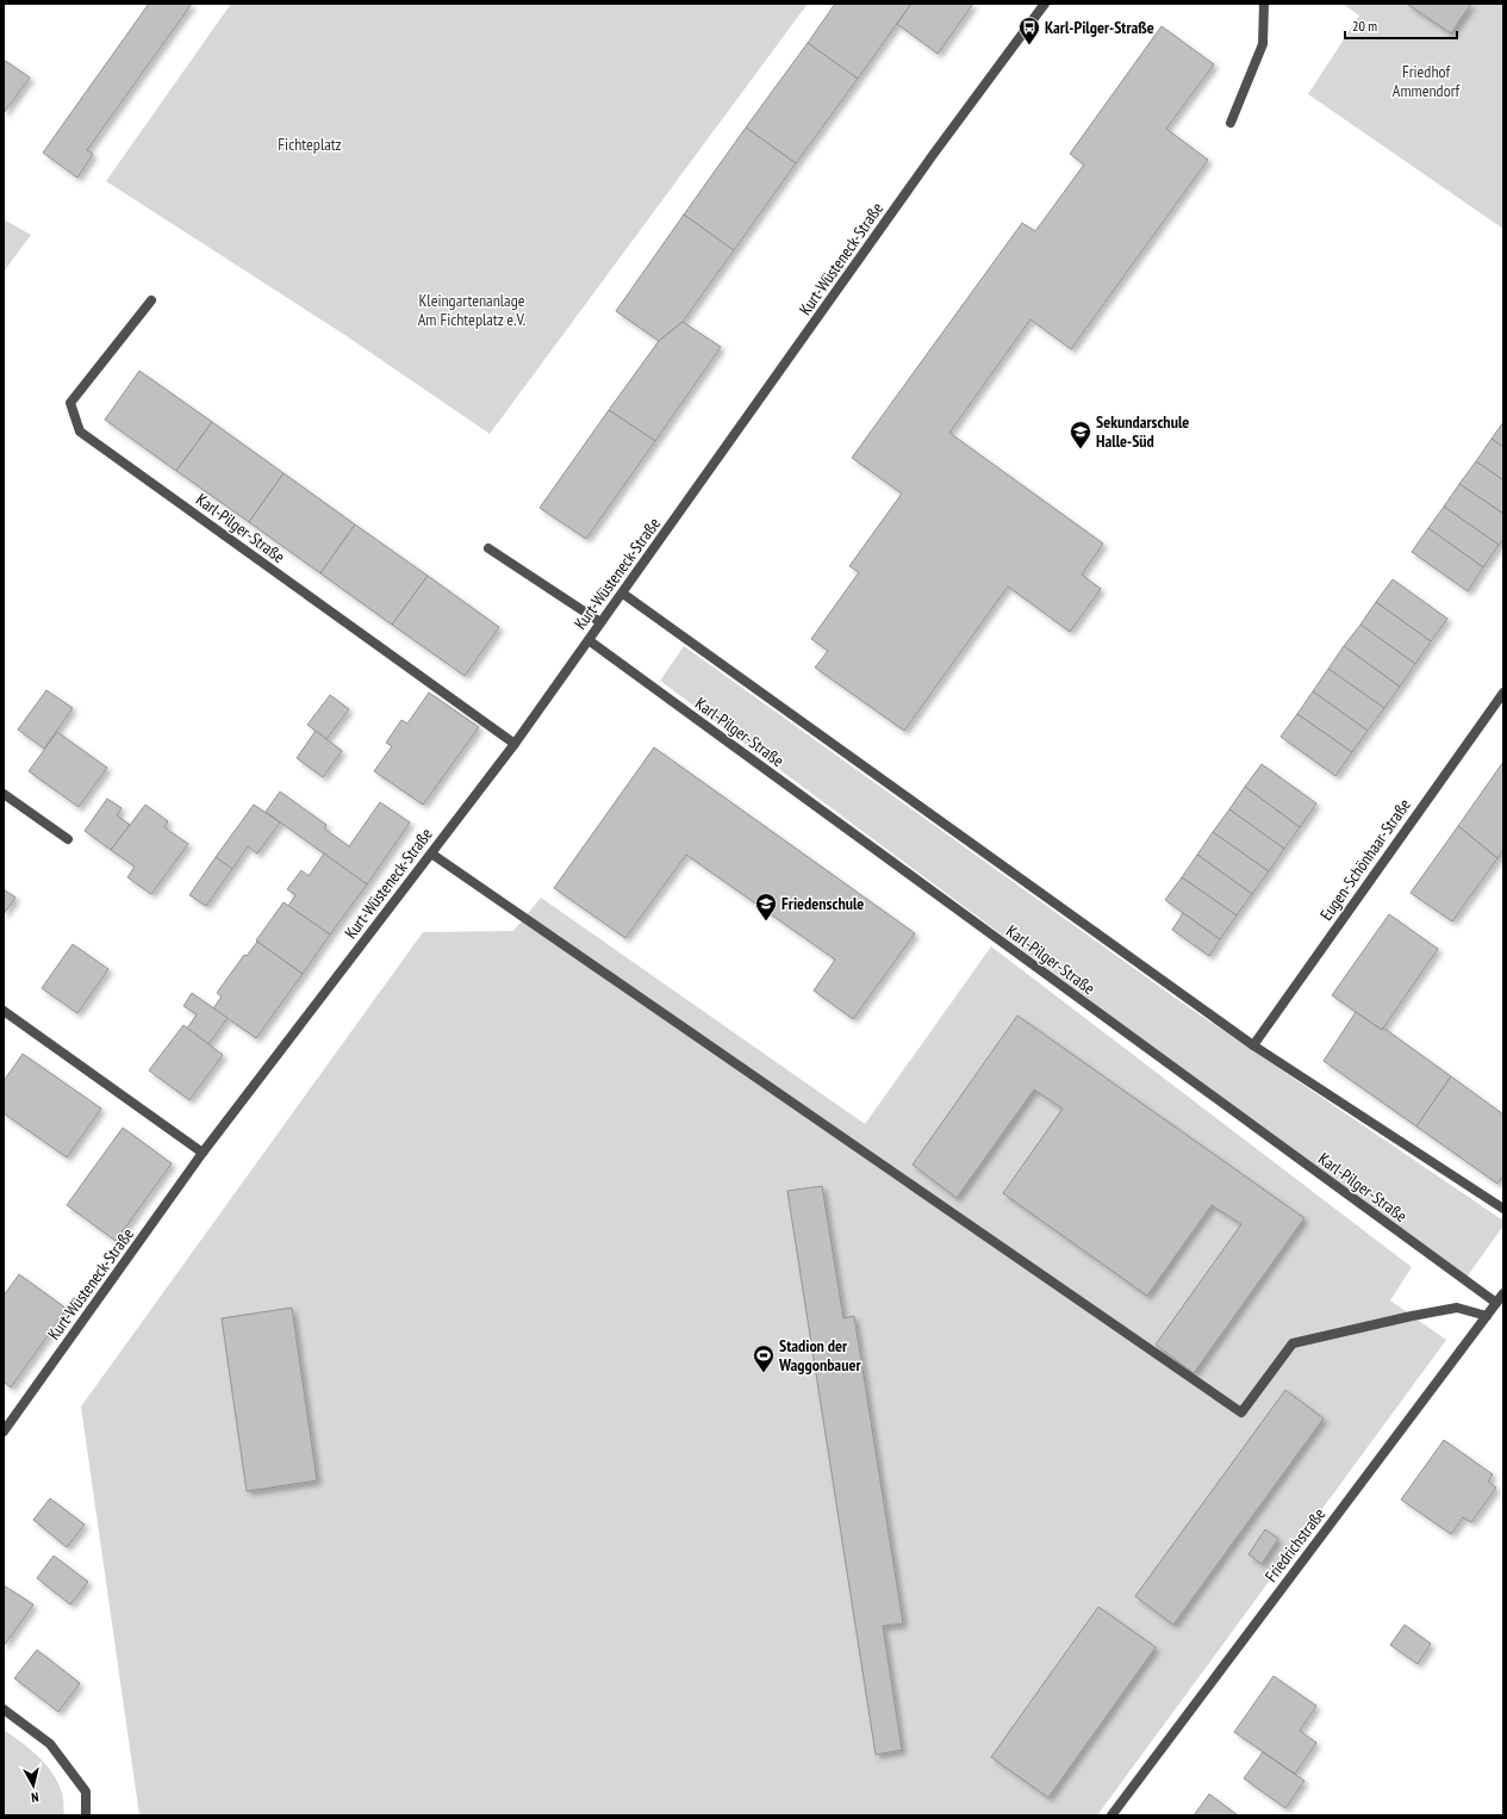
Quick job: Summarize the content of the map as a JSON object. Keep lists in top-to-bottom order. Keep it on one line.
{"streets":{"street":["Kurt-Wüsteneck-Straße","Karl-Pilger-Straße","Eugen-Schönhaar-Straße","Friedrichstraße"]},"crossings":[["Kurt-Wüsteneck-Straße","Karl-Pilger-Straße"],["Karl-Pilger-Straße","Friedrichstraße"]],"parks":["Friedhof Ammendorf","Fichteplatz","Kleingartenanlage Am Fichteplatz e.V."],"places":{"bus stop":["Karl-Pilger-Straße"],"school or university":["Sekundarschule Halle-Süd","Friedenschule"],"sports":["Stadion der Waggonbauer"]},"scale_bar":"20 m","north":"bottom"}
